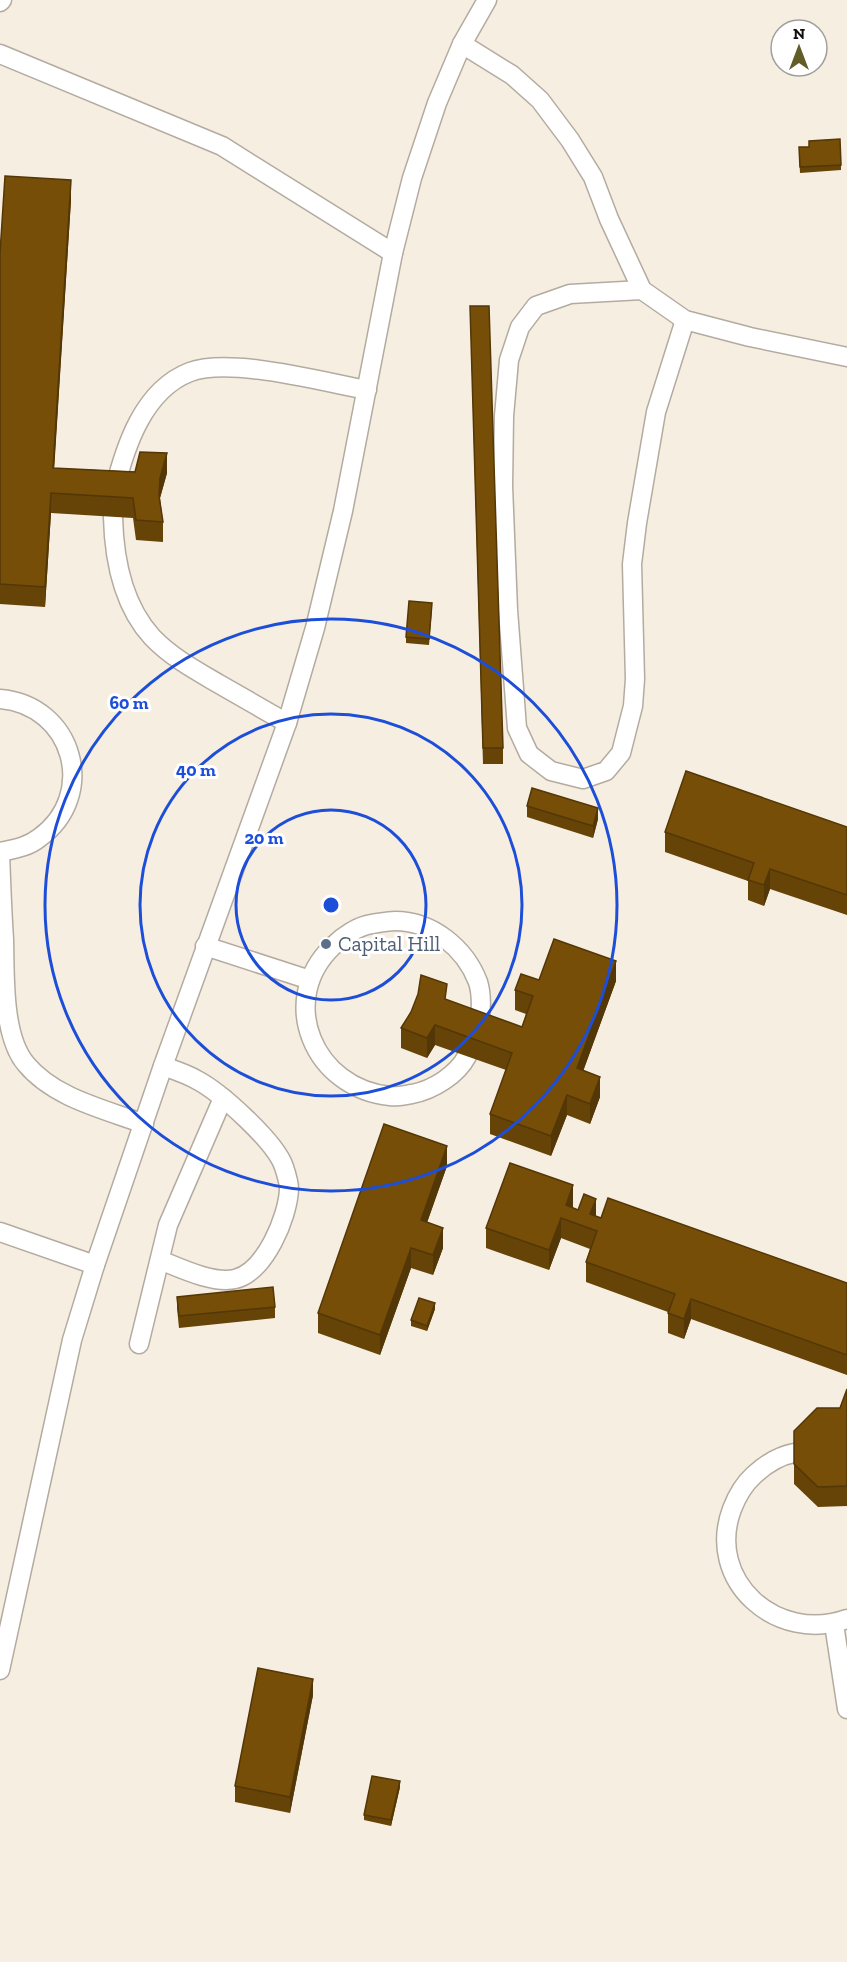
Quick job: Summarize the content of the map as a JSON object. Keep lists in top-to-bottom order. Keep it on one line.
{"places":["Capital Hill"],"north":"top","rings":["60 m","40 m","20 m"]}
